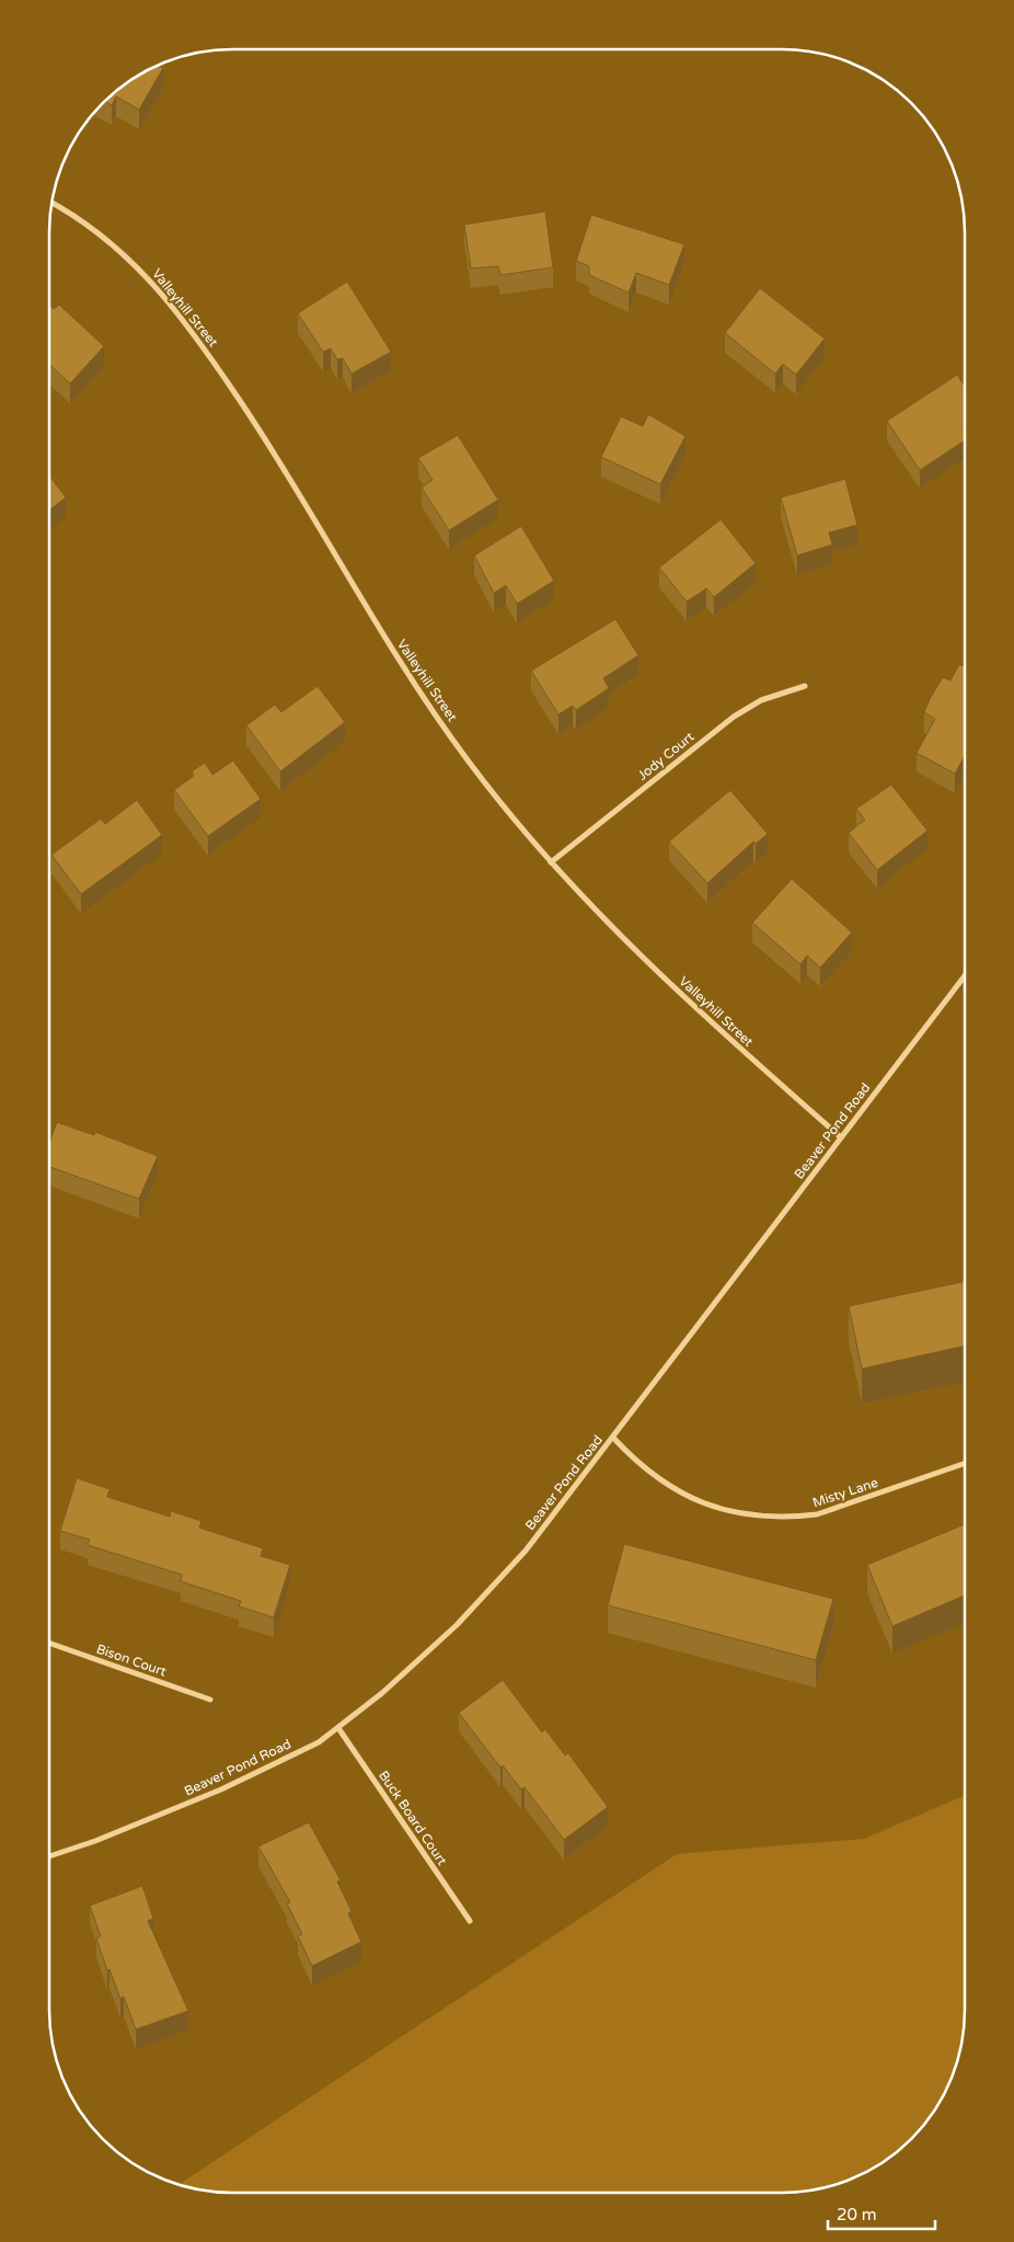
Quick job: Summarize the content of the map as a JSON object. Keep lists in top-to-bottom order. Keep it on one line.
{"streets":{"street":["Valleyhill Street","Jody Court","Beaver Pond Road","Misty Lane","Bison Court","Buck Board Court"]},"crossings":[["Valleyhill Street","Jody Court"],["Valleyhill Street","Beaver Pond Road"],["Beaver Pond Road","Misty Lane"],["Beaver Pond Road","Buck Board Court"]],"scale_bar":"20 m"}
